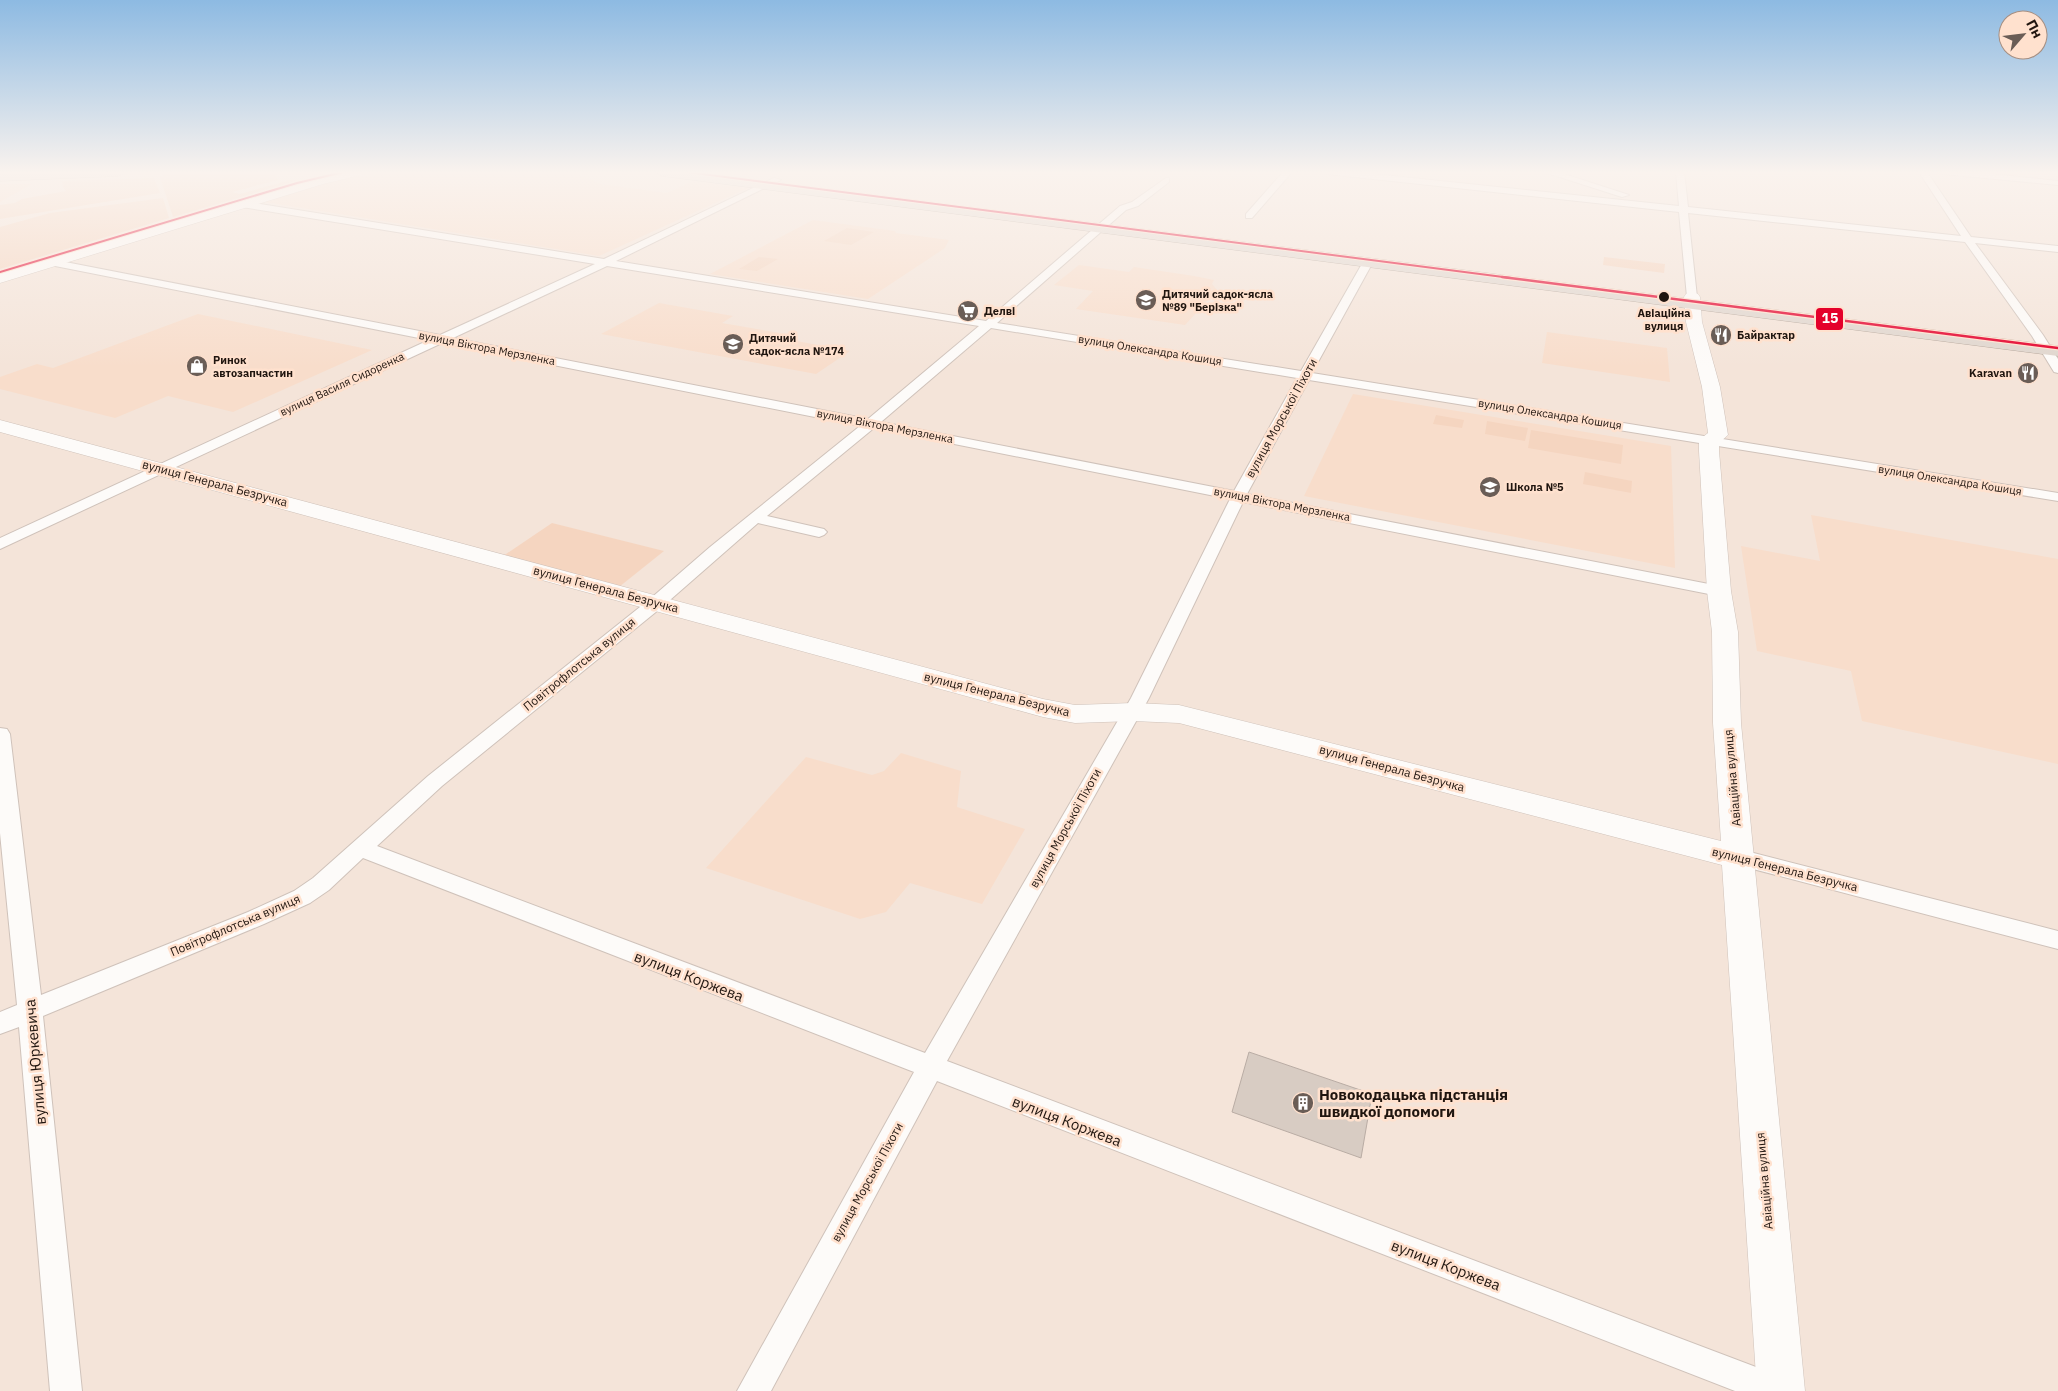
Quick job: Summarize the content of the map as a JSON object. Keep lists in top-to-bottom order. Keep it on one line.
{"streets":{"street":["вулиця Віктора Мерзленка","вулиця Олександра Кошиця","вулиця Василя Сидоренка","вулиця Морської Піхоти","вулиця Генерала Безручка","Повітрофлотська вулиця","Авіаційна вулиця","вулиця Коржева","вулиця Юркевича"]},"crossings":[["вулиця Віктора Мерзленка","вулиця Василя Сидоренка"],["вулиця Віктора Мерзленка","вулиця Морської Піхоти"],["вулиця Віктора Мерзленка","Повітрофлотська вулиця"],["вулиця Віктора Мерзленка","Авіаційна вулиця"],["вулиця Олександра Кошиця","вулиця Василя Сидоренка"],["вулиця Олександра Кошиця","вулиця Морської Піхоти"],["вулиця Олександра Кошиця","Повітрофлотська вулиця"],["вулиця Олександра Кошиця","Авіаційна вулиця"],["вулиця Василя Сидоренка","вулиця Генерала Безручка"],["вулиця Морської Піхоти","вулиця Генерала Безручка"],["вулиця Морської Піхоти","вулиця Коржева"],["вулиця Генерала Безручка","Повітрофлотська вулиця"],["вулиця Генерала Безручка","Авіаційна вулиця"],["Повітрофлотська вулиця","вулиця Коржева"],["Повітрофлотська вулиця","вулиця Юркевича"]],"places":{"other":["Авіаційна вулиця"],"school or university":["Дитячий садок-ясла №89 \"Берізка\"","Дитячий садок-ясла №174","Школа №5"],"supermarket":["Делві"],"restaurant":["Байрактар","Karavan"],"shop":["Ринок автозапчастин"],"building":["Новокодацька підстанція швидкої допомоги"]},"lines":["transit line 15"],"north":"top right"}
